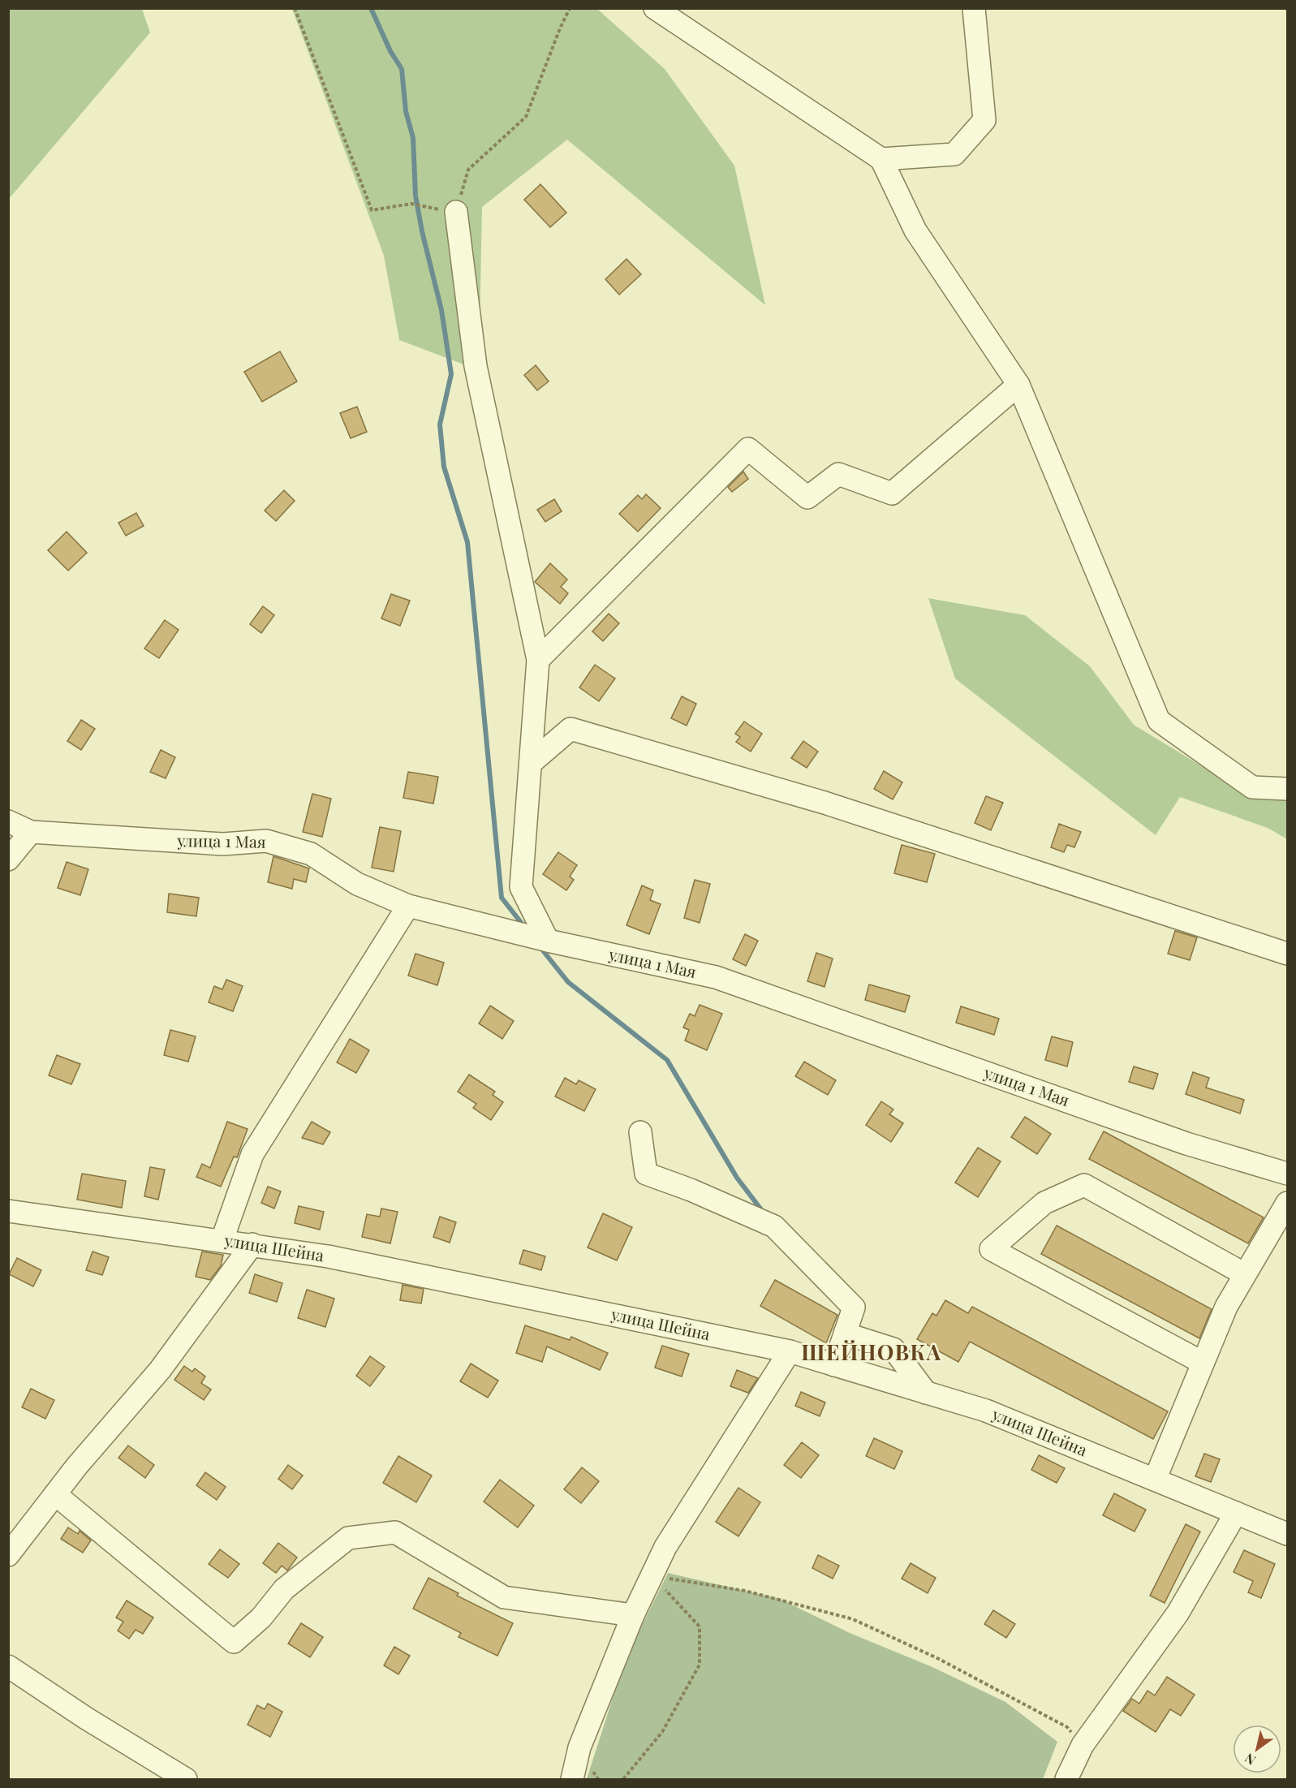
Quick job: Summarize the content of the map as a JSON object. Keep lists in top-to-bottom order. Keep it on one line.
{"streets":{"street":["улица 1 Мая","улица Шейна"]},"districts":["ШЕЙНОВКА"],"north":"bottom left"}
